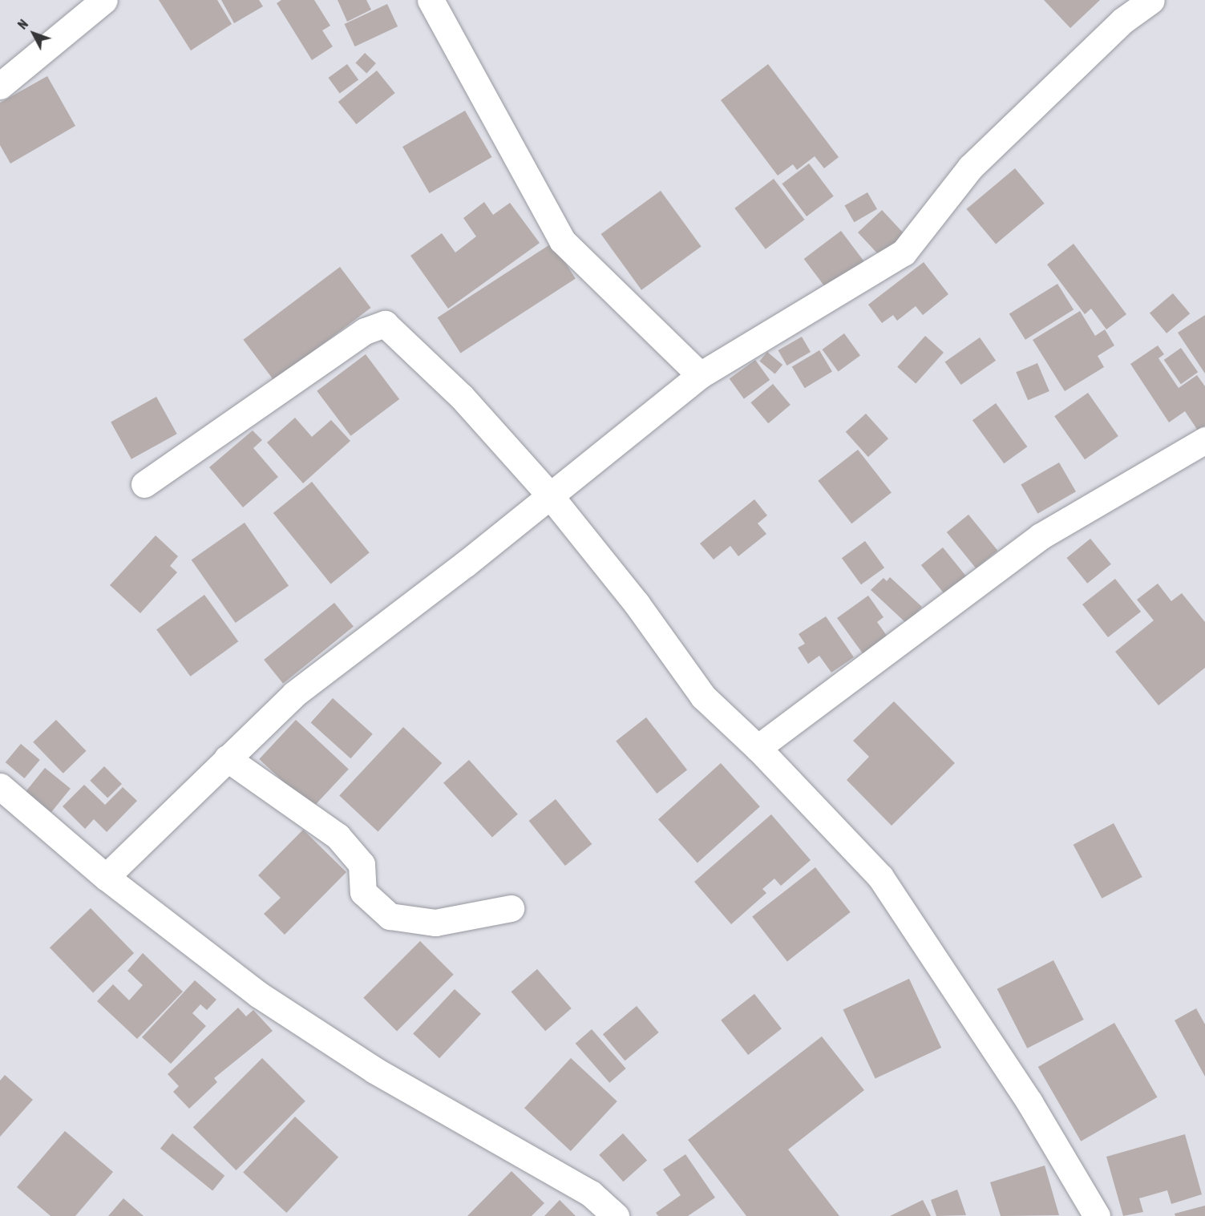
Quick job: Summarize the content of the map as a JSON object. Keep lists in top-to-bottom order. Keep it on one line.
{"north":"top left"}
